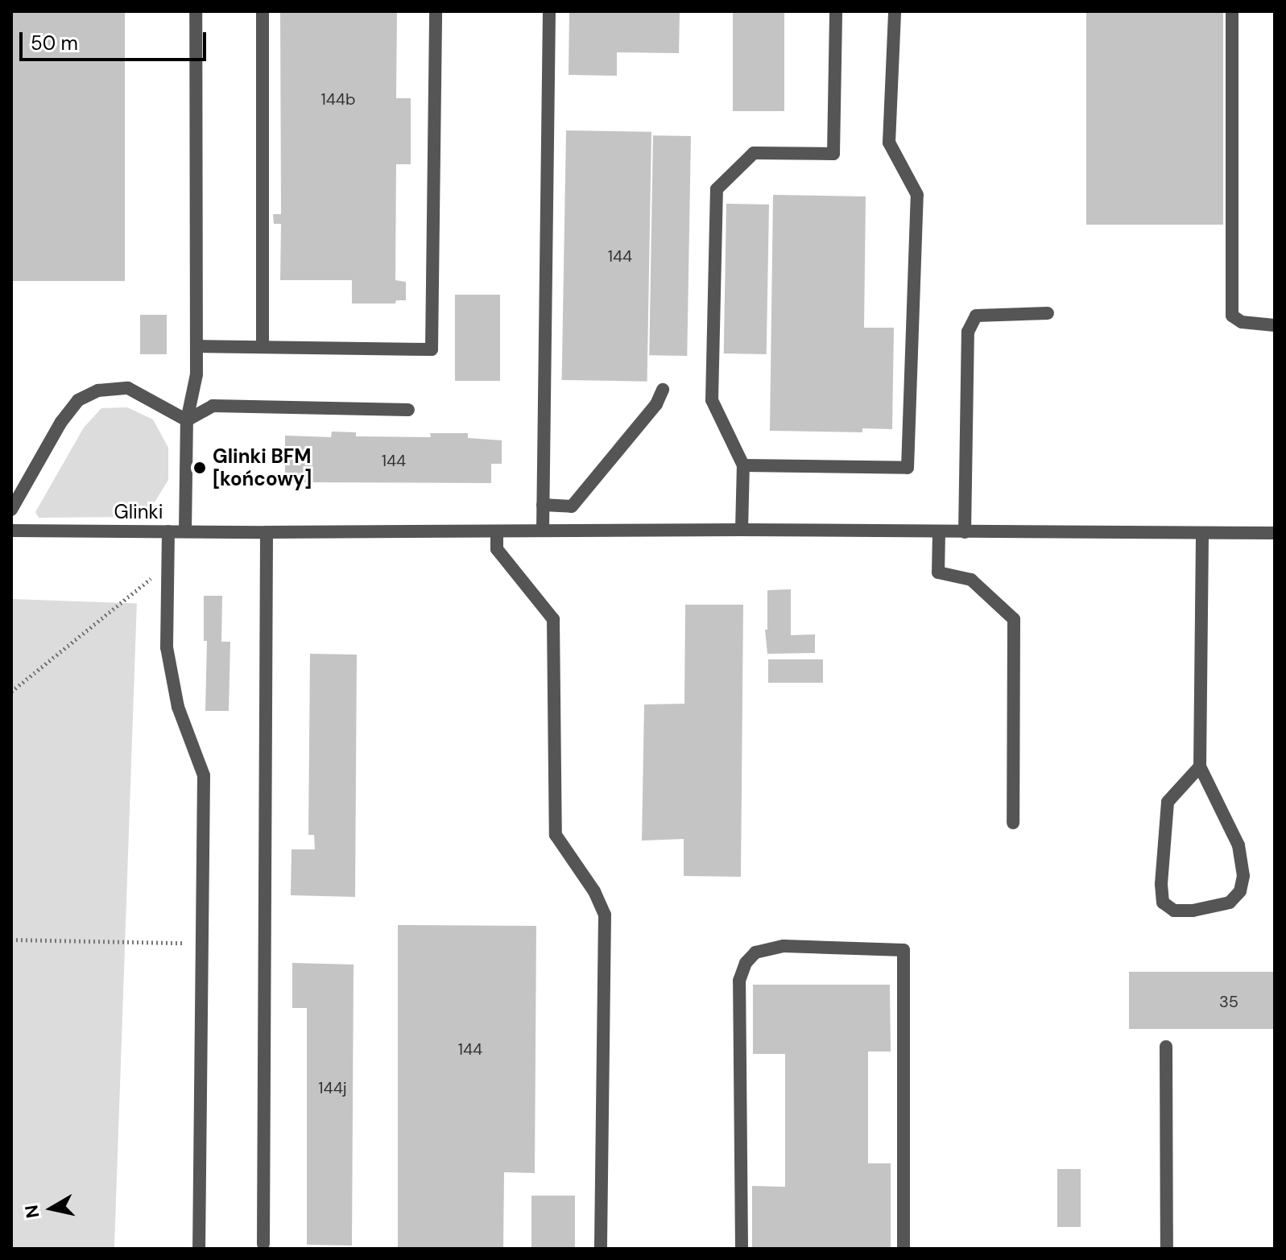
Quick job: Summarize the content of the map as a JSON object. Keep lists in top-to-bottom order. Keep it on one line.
{"streets":{"street":["Glinki"]},"places":["Glinki BFM [końcowy]"],"house_numbers":["144b","144","144","35","144","144j"],"scale_bar":"50 m","north":"left"}
